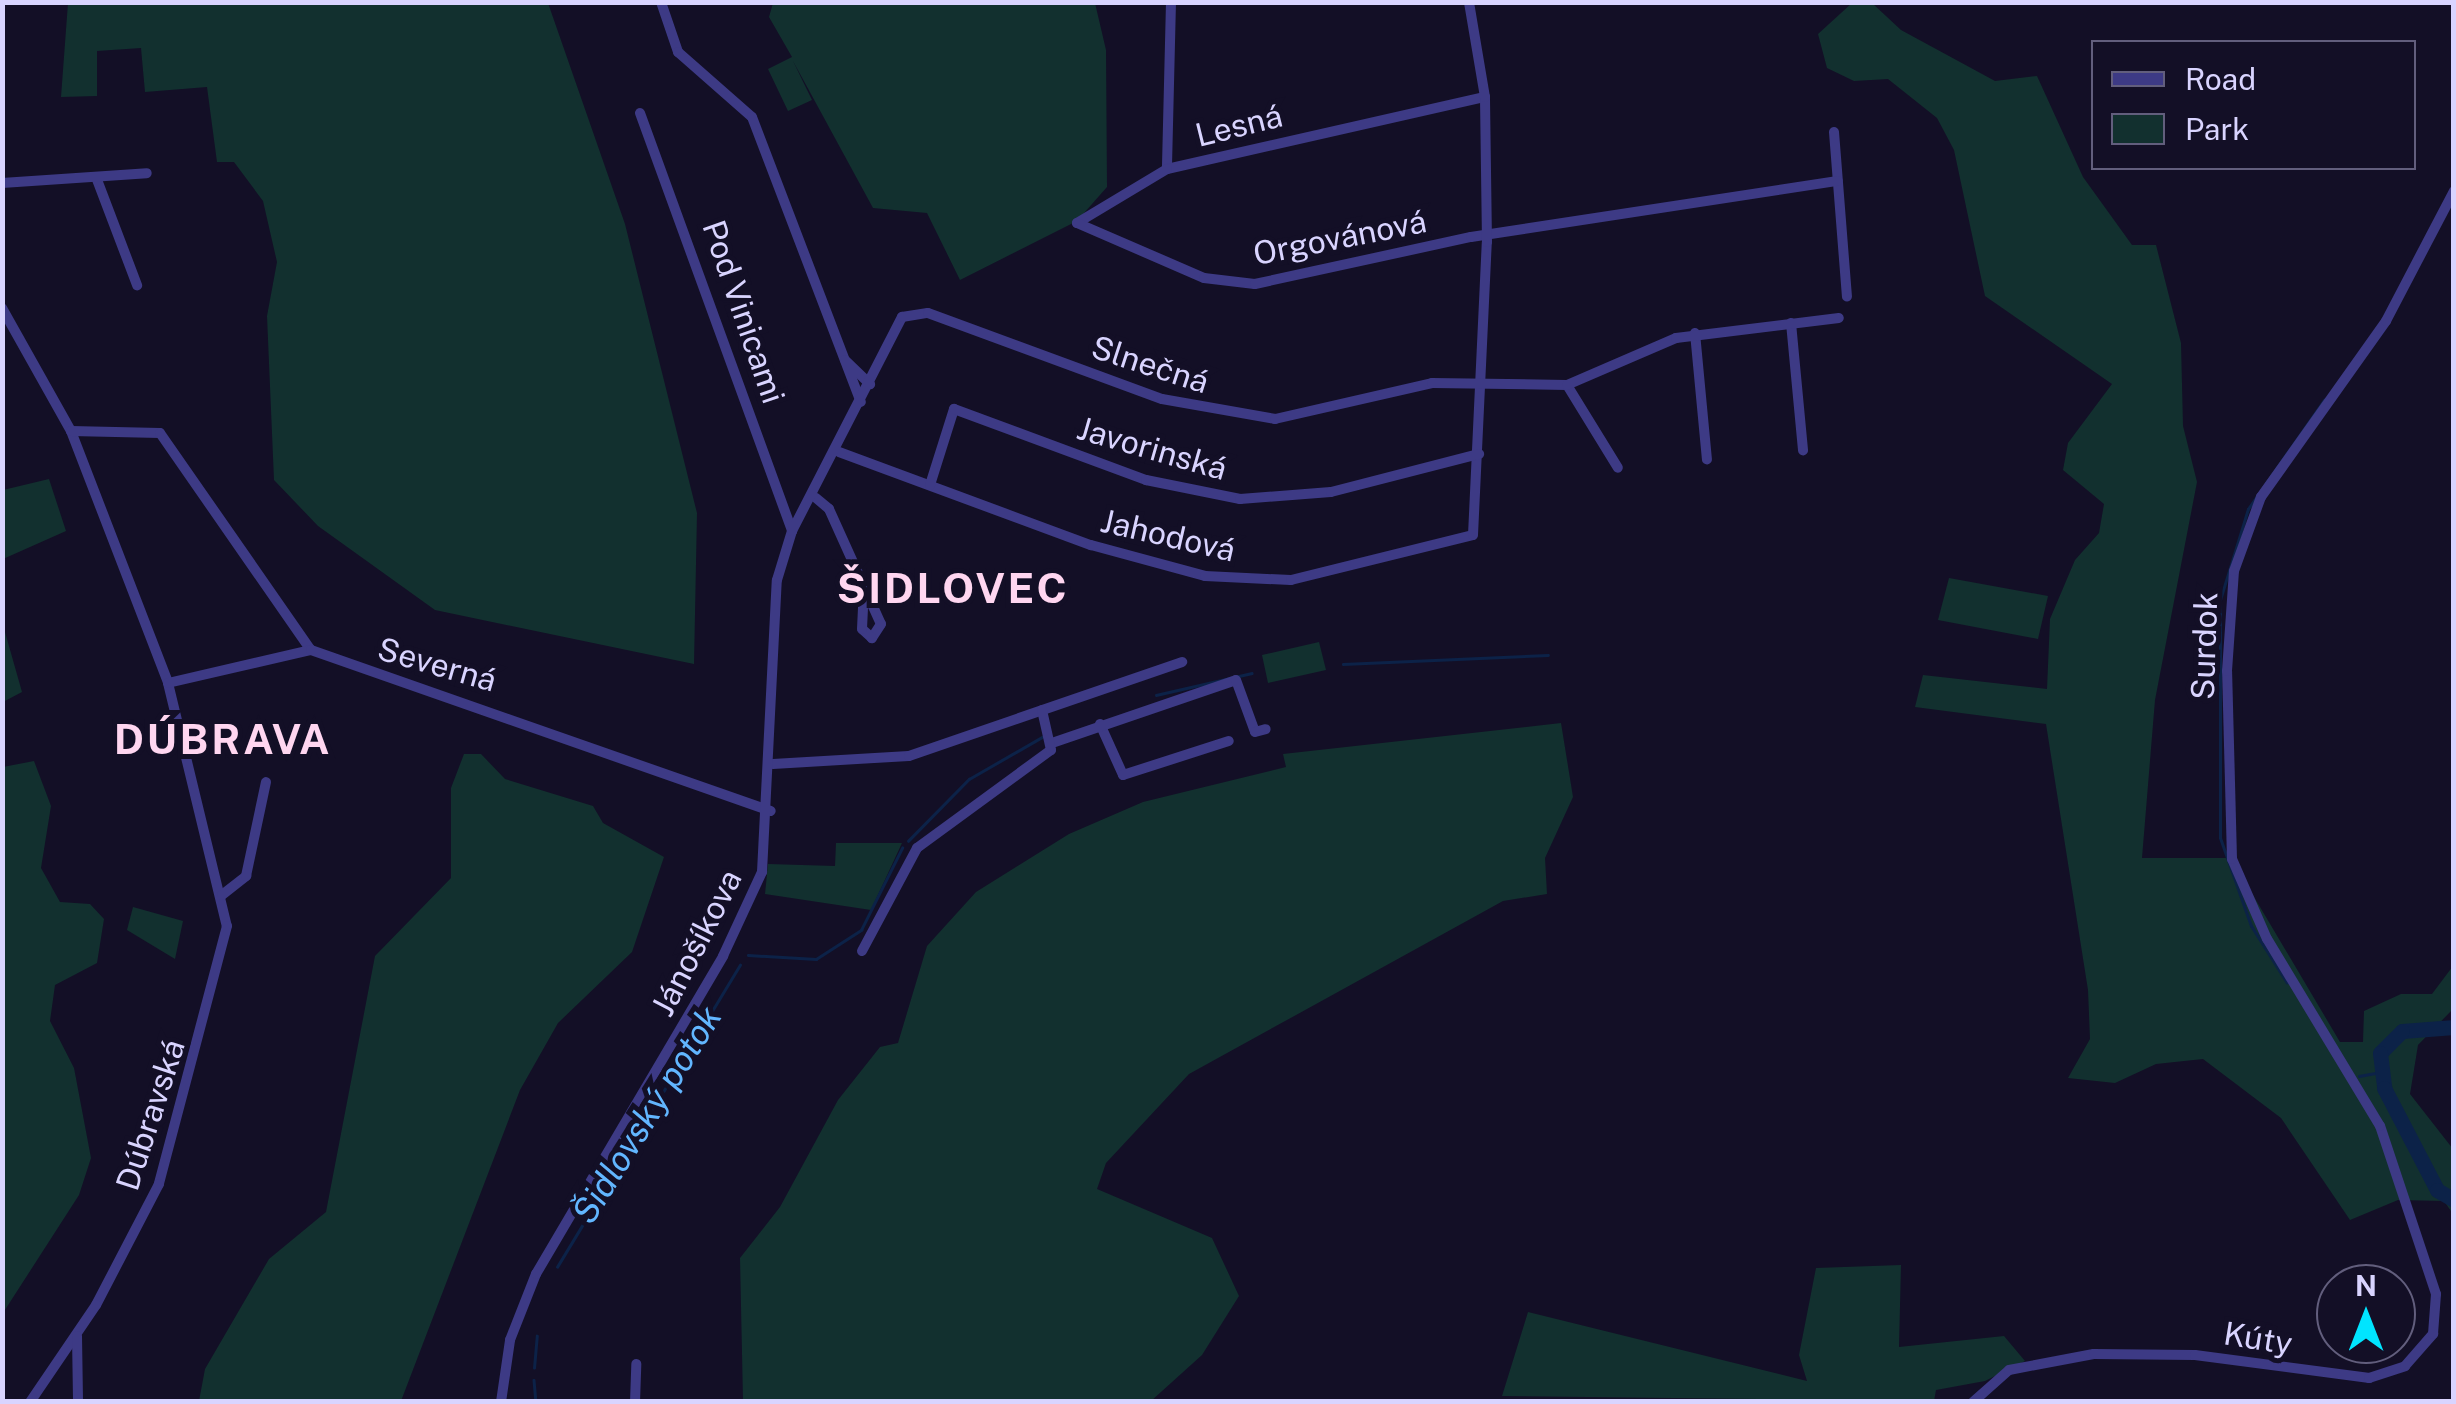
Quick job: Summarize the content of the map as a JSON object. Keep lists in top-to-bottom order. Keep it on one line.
{"streets":{"street":["Lesná","Orgovánová","Pod Vinicami","Slnečná","Javorinská","Jahodová","Surdok","Severná","Jánošíkova","Dúbravská","Kúty"]},"crossings":[["Lesná","Orgovánová"],["Pod Vinicami","Slnečná"],["Pod Vinicami","Jánošíkova"],["Slnečná","Jahodová"],["Slnečná","Jánošíkova"],["Javorinská","Jahodová"],["Surdok","Kúty"],["Severná","Jánošíkova"]],"districts":["ŠIDLOVEC","DÚBRAVA"],"water":["Šidlovský potok"],"legend":["Road","Park"],"north":"top"}
